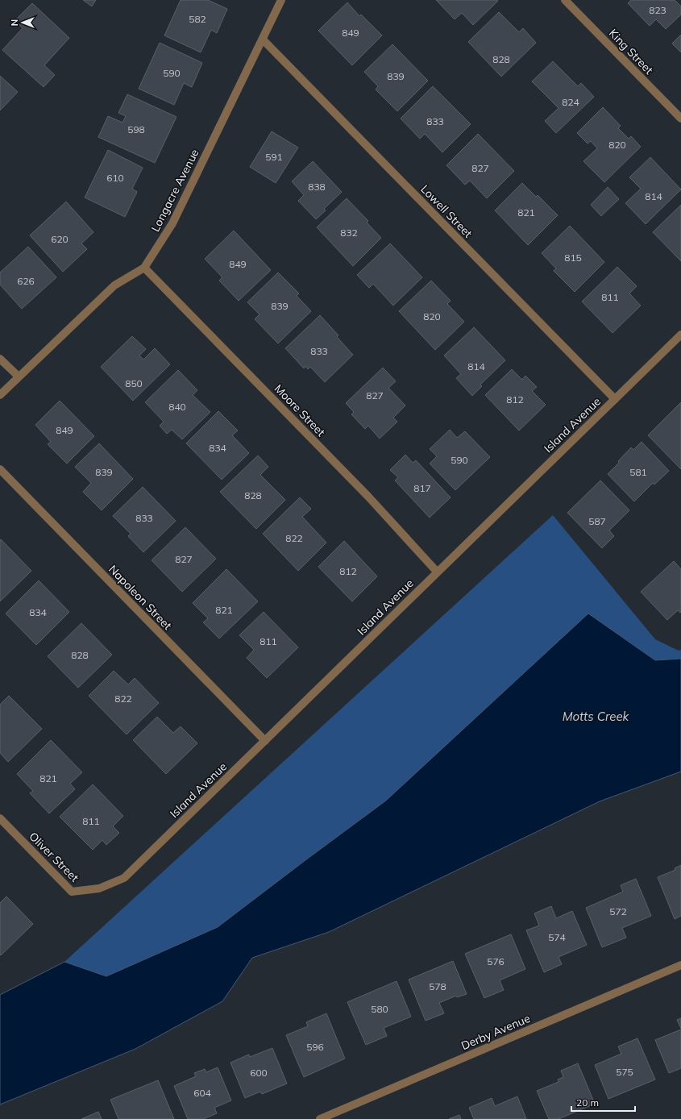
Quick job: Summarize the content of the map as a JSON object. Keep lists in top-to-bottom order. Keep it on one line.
{"streets":{"street":["King Street","Longacre Avenue","Lowell Street","Moore Street","Island Avenue","Napoleon Street","Oliver Street","Derby Avenue"]},"crossings":[["Longacre Avenue","Lowell Street"],["Longacre Avenue","Moore Street"],["Lowell Street","Island Avenue"],["Moore Street","Island Avenue"],["Island Avenue","Napoleon Street"],["Island Avenue","Oliver Street"]],"water":["Motts Creek"],"house_numbers":["823","582","849","828","590","839","824","833","598","820","591","827","610","838","814","821","832","620","815","849","626","811","839","820","833","814","850","827","812","840","849","834","590","839","581","817","828","833","587","822","827","812","821","834","811","828","822","821","811","572","574","576","578","580","596","575","600","604"],"scale_bar":"20 m","north":"left"}
